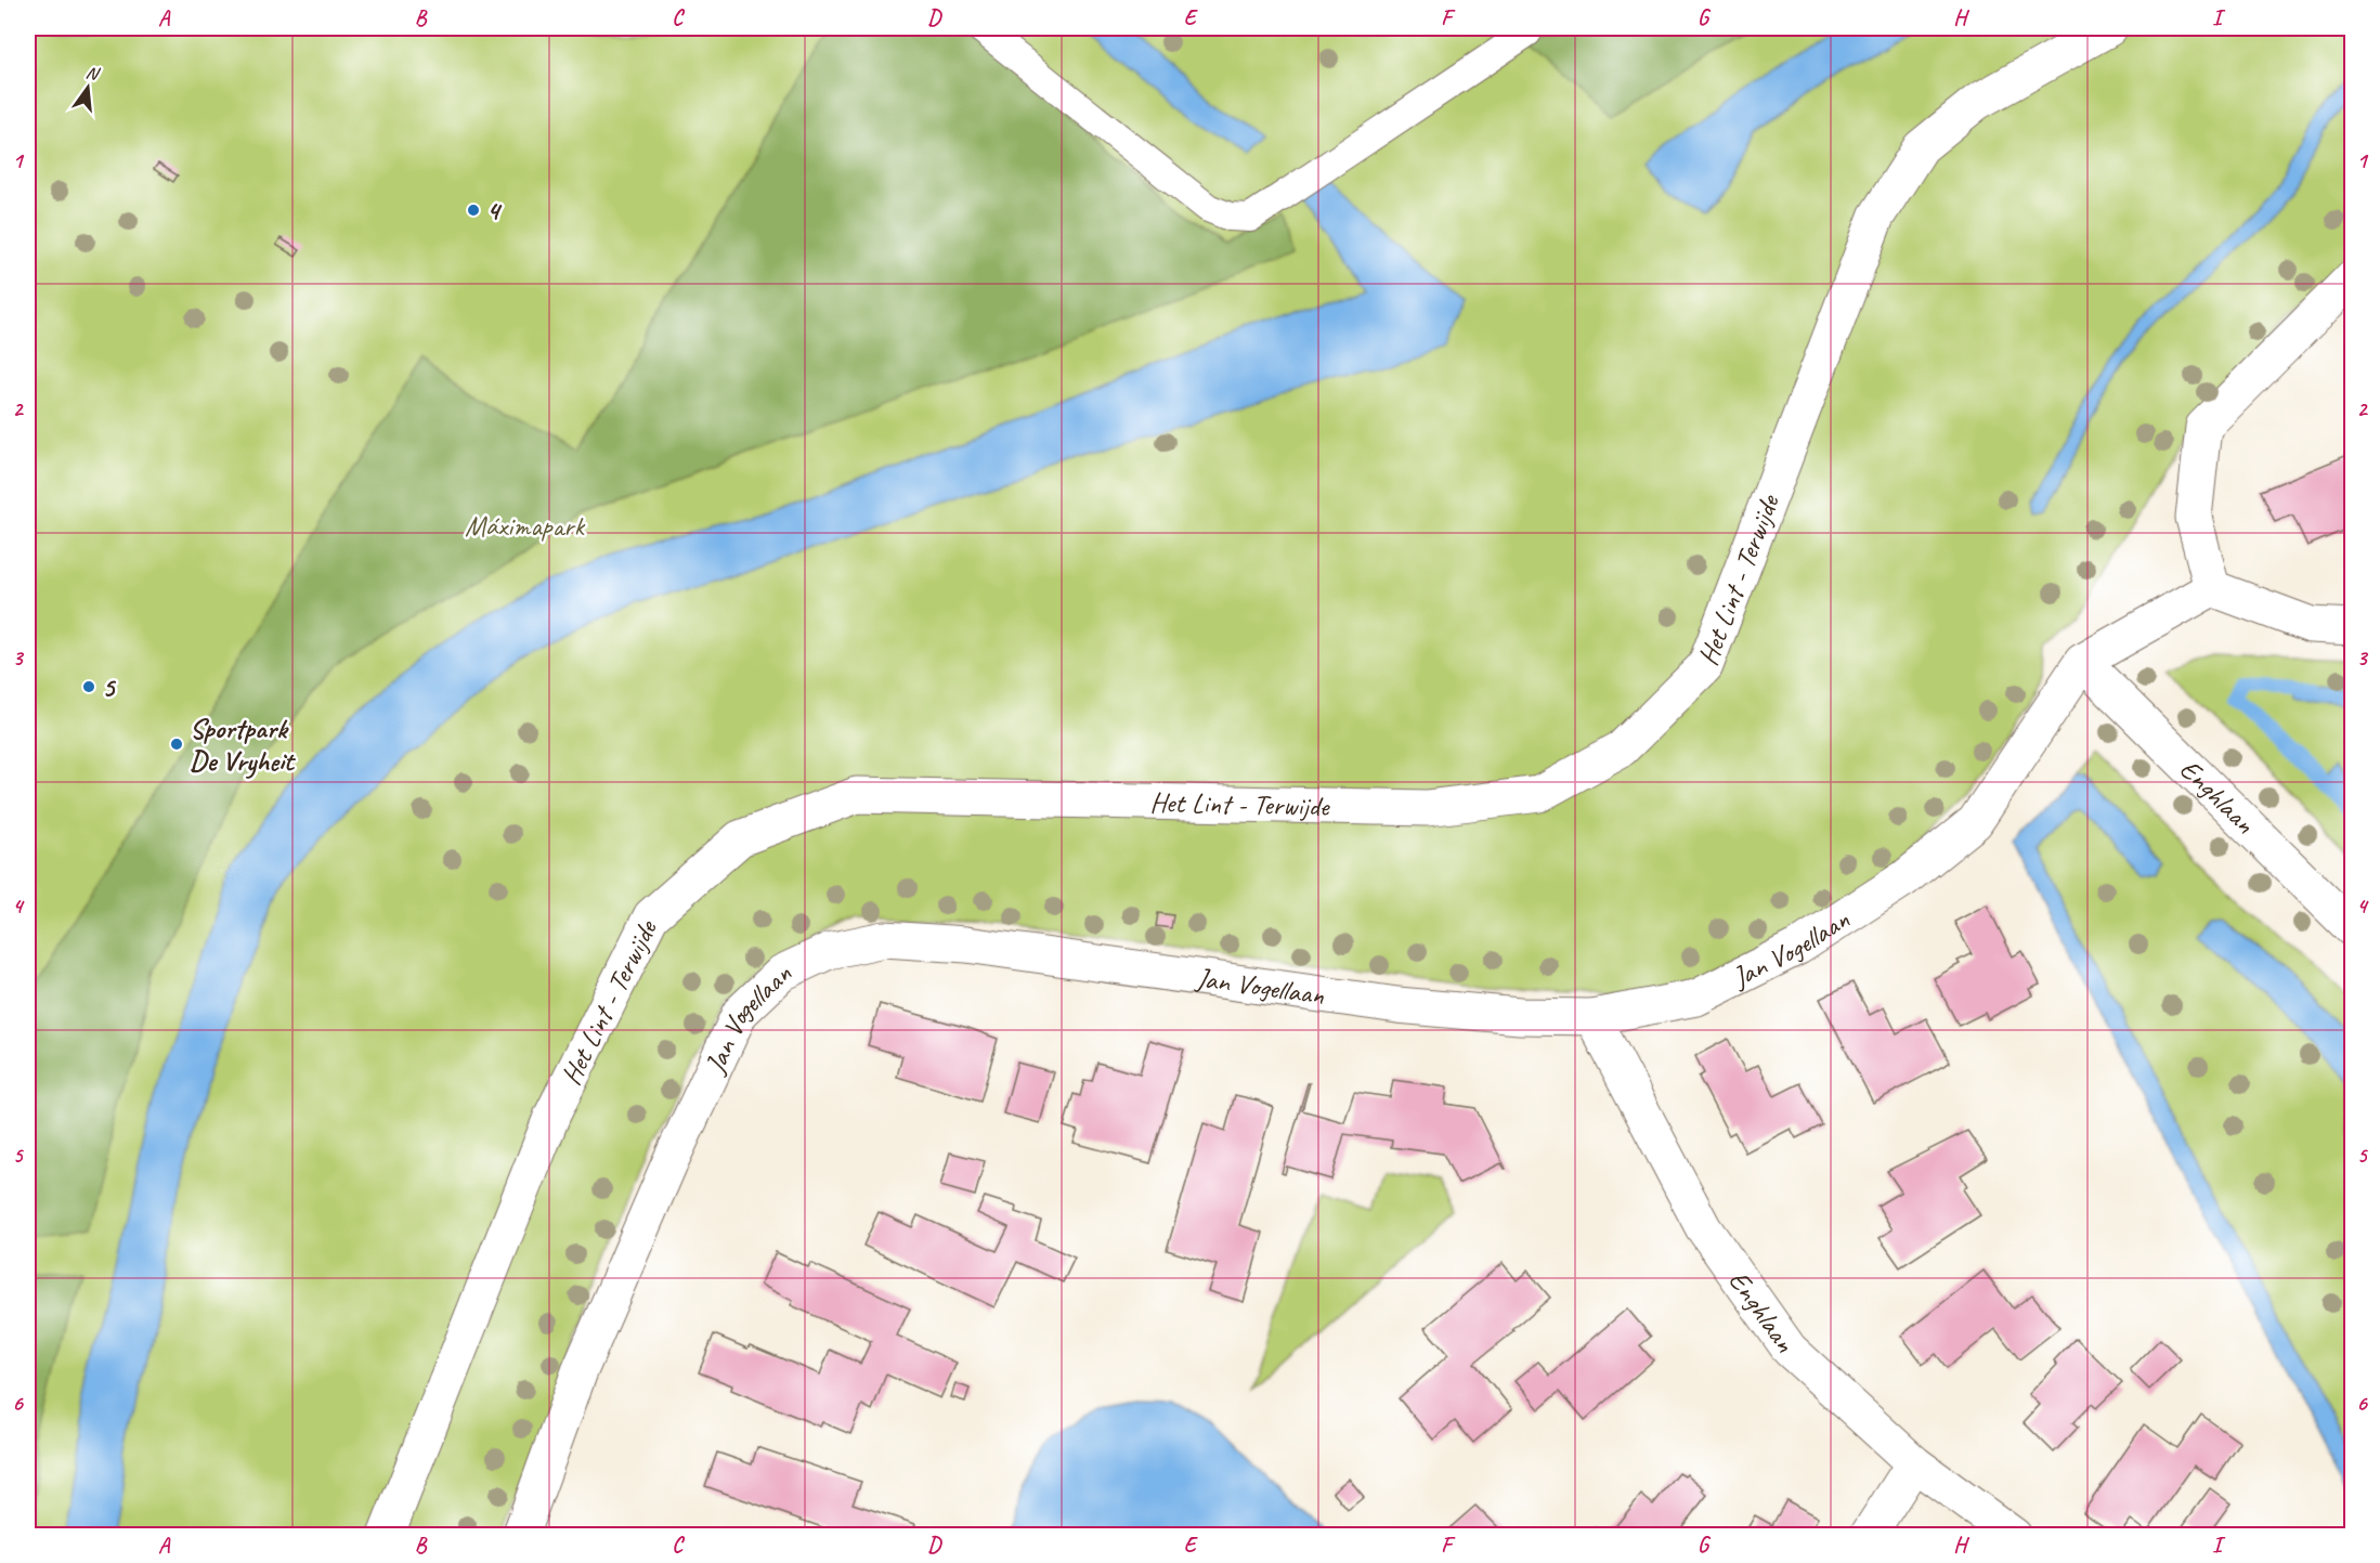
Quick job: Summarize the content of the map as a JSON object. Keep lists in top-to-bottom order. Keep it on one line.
{"streets":{"street":["Het Lint - Terwijde","Enghlaan","Jan Vogellaan"]},"crossings":[["Enghlaan","Jan Vogellaan"]],"parks":["Máximapark"],"places":["4","5","Sportpark De Vryheit"],"north":"top","grid":{"columns":["A","B","C","D","E","F","G","H","I"],"rows":["1","2","3","4","5","6"]}}
